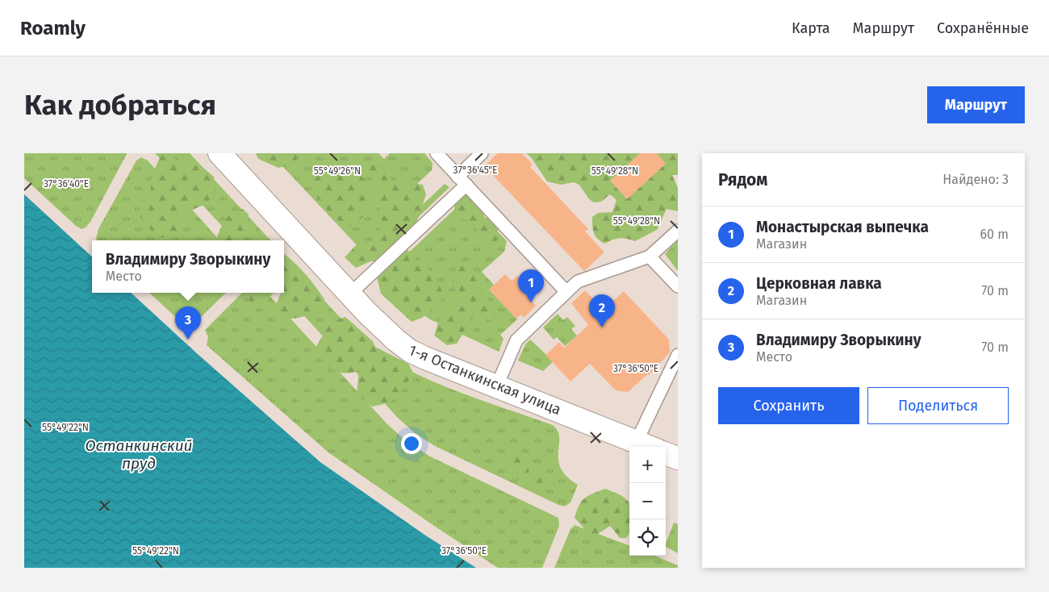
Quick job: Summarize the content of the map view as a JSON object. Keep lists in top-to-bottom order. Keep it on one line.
{"streets":{"street":["1-я Останкинская улица"]},"water":["Останкинский пруд"],"page":{"header":"Roamly","nav":["Карта","Маршрут","Сохранённые"],"buttons":["Маршрут",["Сохранить","Поделиться"]],"title":"Как добраться","heading":["Рядом","Найдено: 3"],"list":[{"mark":"1","name":"Монастырская выпечка","note":"Магазин","value":"60 m"},{"mark":"2","name":"Церковная лавка","note":"Магазин","value":"70 m"},{"mark":"3","name":"Владимиру Зворыкину","note":"Место","value":"70 m"}],"popup":["Владимиру Зворыкину","Место"],"pins":["1","2","3"],"map_buttons":["+","−"]},"coordinates":["37°36'45\"E","55°49'26\"N","55°49'28\"N","37°36'40\"E","37°36'50\"E","55°49'22\"N"]}
